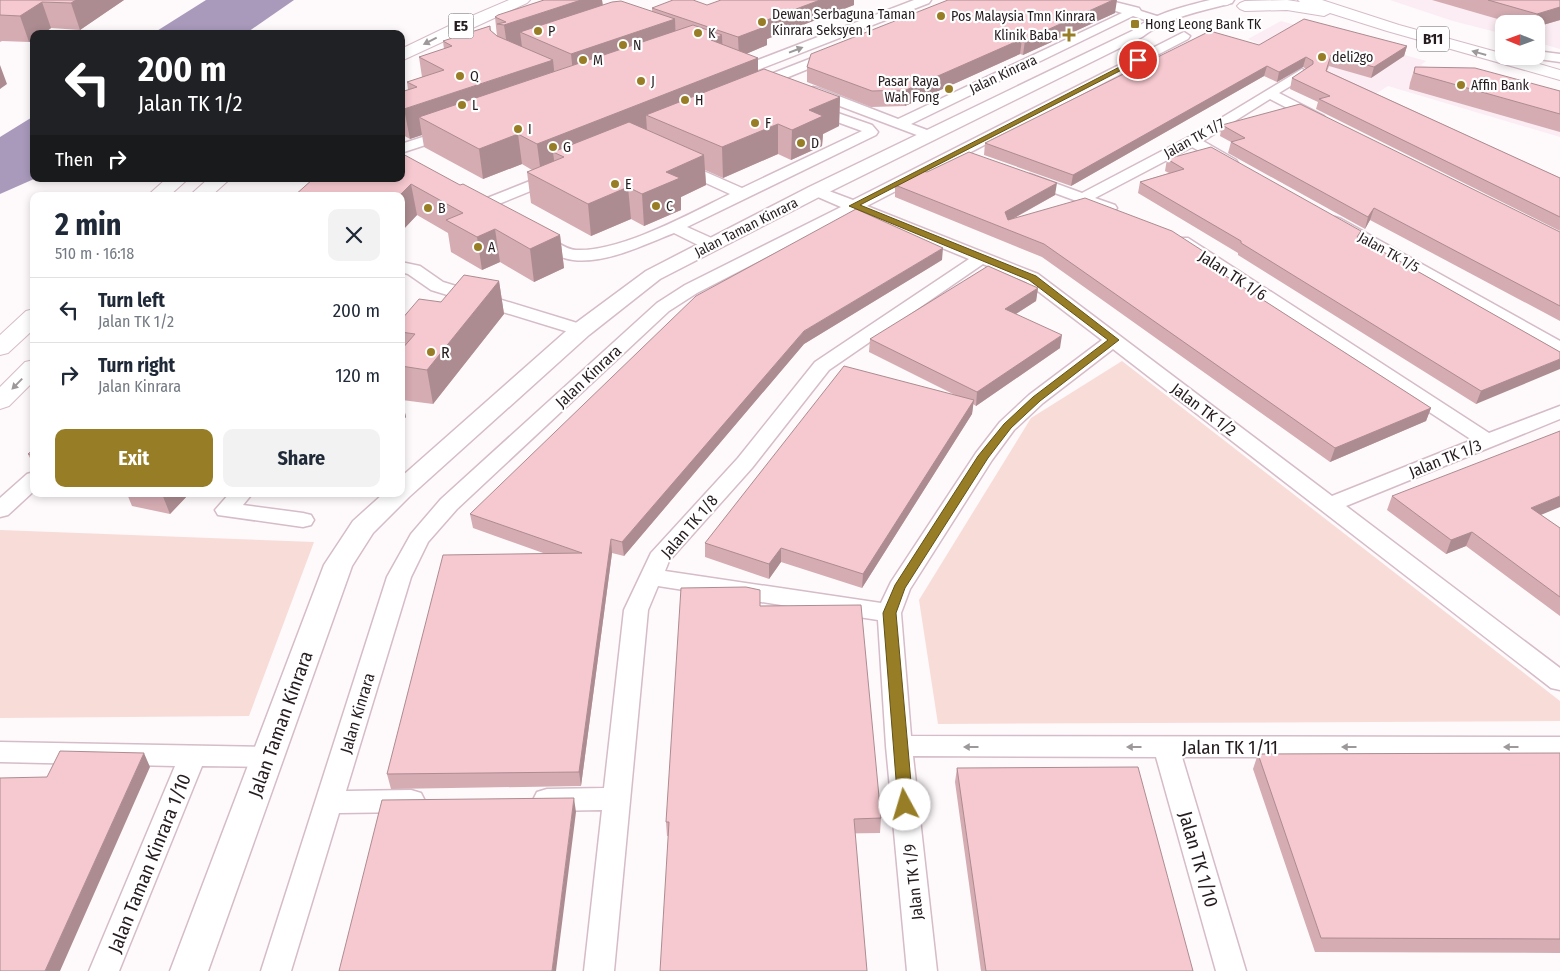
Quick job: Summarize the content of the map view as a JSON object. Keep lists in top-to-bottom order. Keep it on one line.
{"streets":{"main road":["E5","B11"],"street":["Jalan Kinrara","Jalan TK 1/7","Jalan Taman Kinrara","Jalan TK 1/5","Jalan TK 1/6","Jalan TK 1/2","Jalan TK 1/3","Jalan TK 1/8","Jalan TK 1/11","Jalan TK 1/10","Jalan Taman Kinrara 1/10","Jalan TK 1/9"]},"crossings":[["Jalan Kinrara","Jalan Taman Kinrara"],["Jalan Kinrara","Jalan TK 1/2"],["Jalan Taman Kinrara","Jalan TK 1/2"],["Jalan TK 1/6","Jalan TK 1/3"],["Jalan TK 1/2","Jalan TK 1/3"],["Jalan TK 1/2","Jalan TK 1/8"],["Jalan TK 1/2","Jalan TK 1/9"],["Jalan TK 1/11","Jalan TK 1/10"],["Jalan TK 1/11","Jalan TK 1/9"]],"one_way":["Jalan TK 1/11"],"places":{"other":["Pos Malaysia Tmn Kinrara","Dewan Serbaguna Taman Kinrara Seksyen 1","P","K","N","deli2go","M","Q","J","Affin Bank","Pasar Raya Wah Fong","H","L","F","I","D","G","E","C","B","A","R"],"transit":["Hong Leong Bank TK"],"health":["Klinik Baba"]},"north":"left","page":{"turn":["200 m","Jalan TK 1/2"],"then":"Then","heading":["2 min","510 m · 16:18"],"list":[{"name":"Turn left","note":"Jalan TK 1/2","value":"200 m"},{"name":"Turn right","note":"Jalan Kinrara","value":"120 m"}],"buttons":["Exit","Share"]}}
